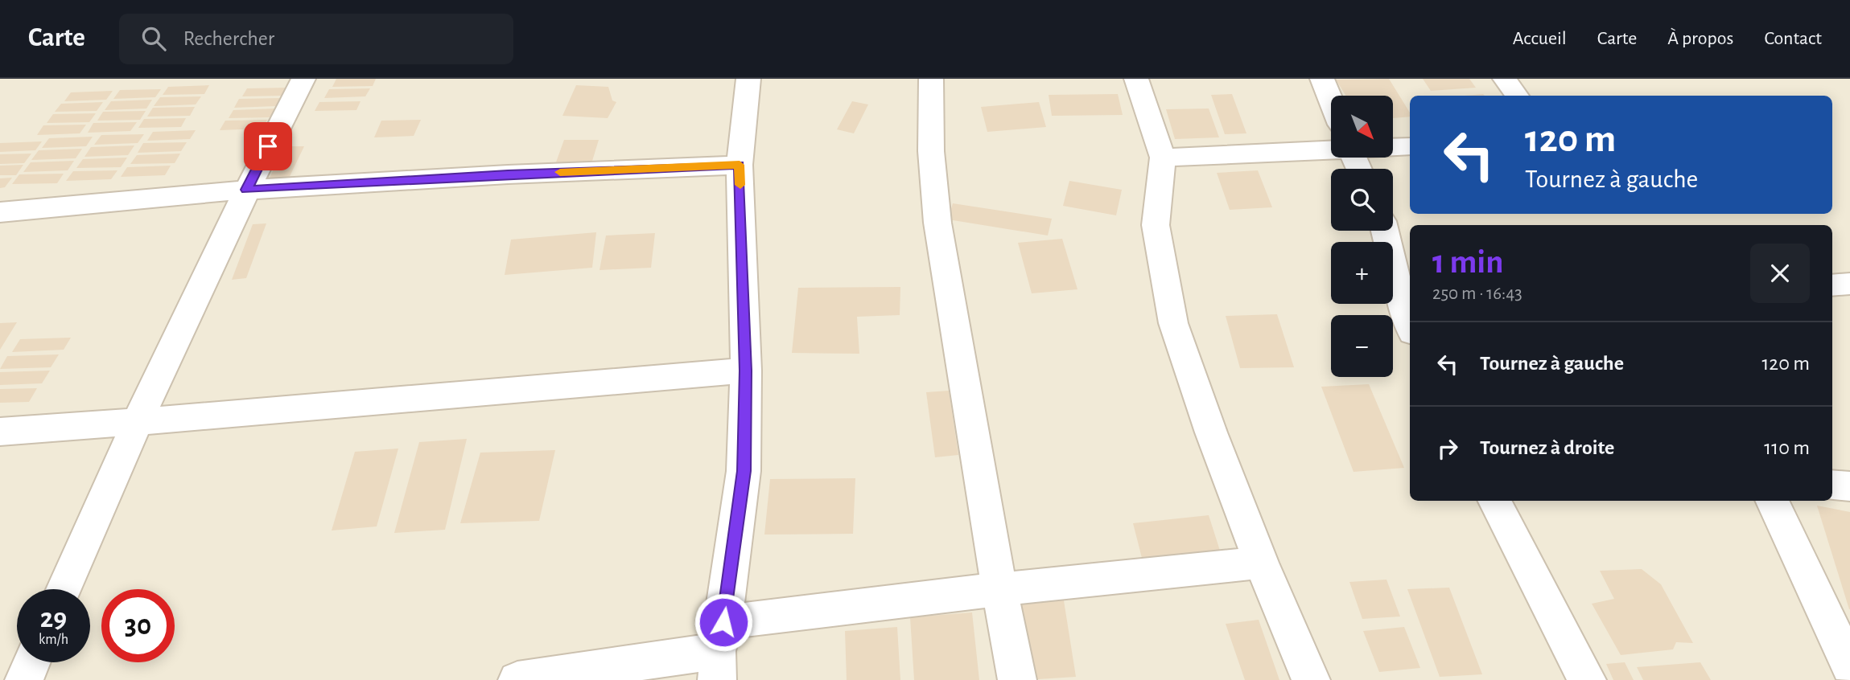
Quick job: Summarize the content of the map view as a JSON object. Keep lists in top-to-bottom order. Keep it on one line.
{"north":"bottom right","page":{"header":"Carte","search":"Rechercher","nav":["Accueil","Carte","À propos","Contact"],"map_buttons":["+","−"],"turn":["120 m","Tournez à gauche"],"heading":["1 min","250 m · 16:43"],"list":[{"name":"Tournez à gauche","value":"120 m"},{"name":"Tournez à droite","value":"110 m"}],"speed":"29 km/h","limit":"30"}}
